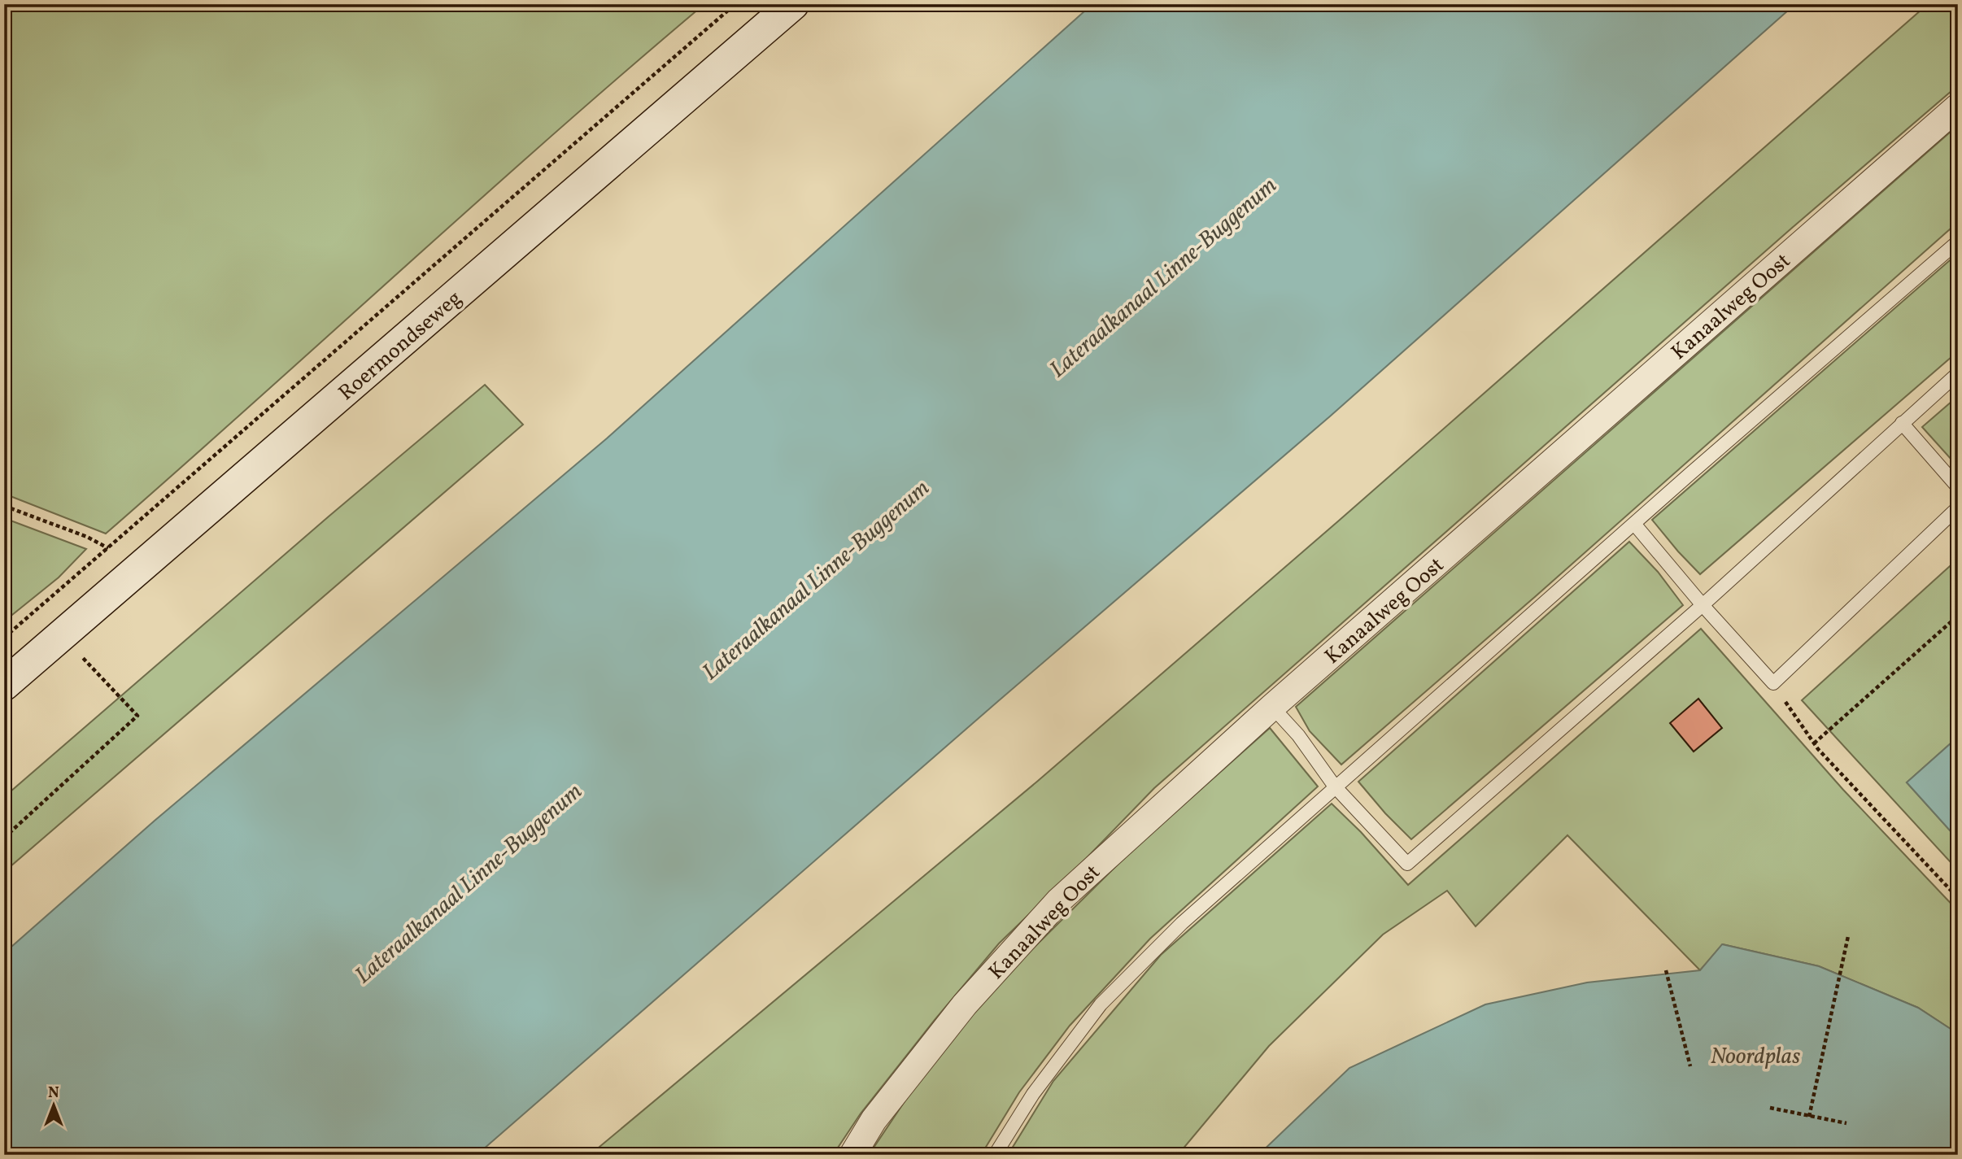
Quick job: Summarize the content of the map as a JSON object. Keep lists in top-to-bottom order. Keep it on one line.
{"streets":{"main road":["Roermondseweg"],"street":["Kanaalweg Oost"]},"water":["Lateraalkanaal Linne-Buggenum","Noordplas"],"north":"top"}
